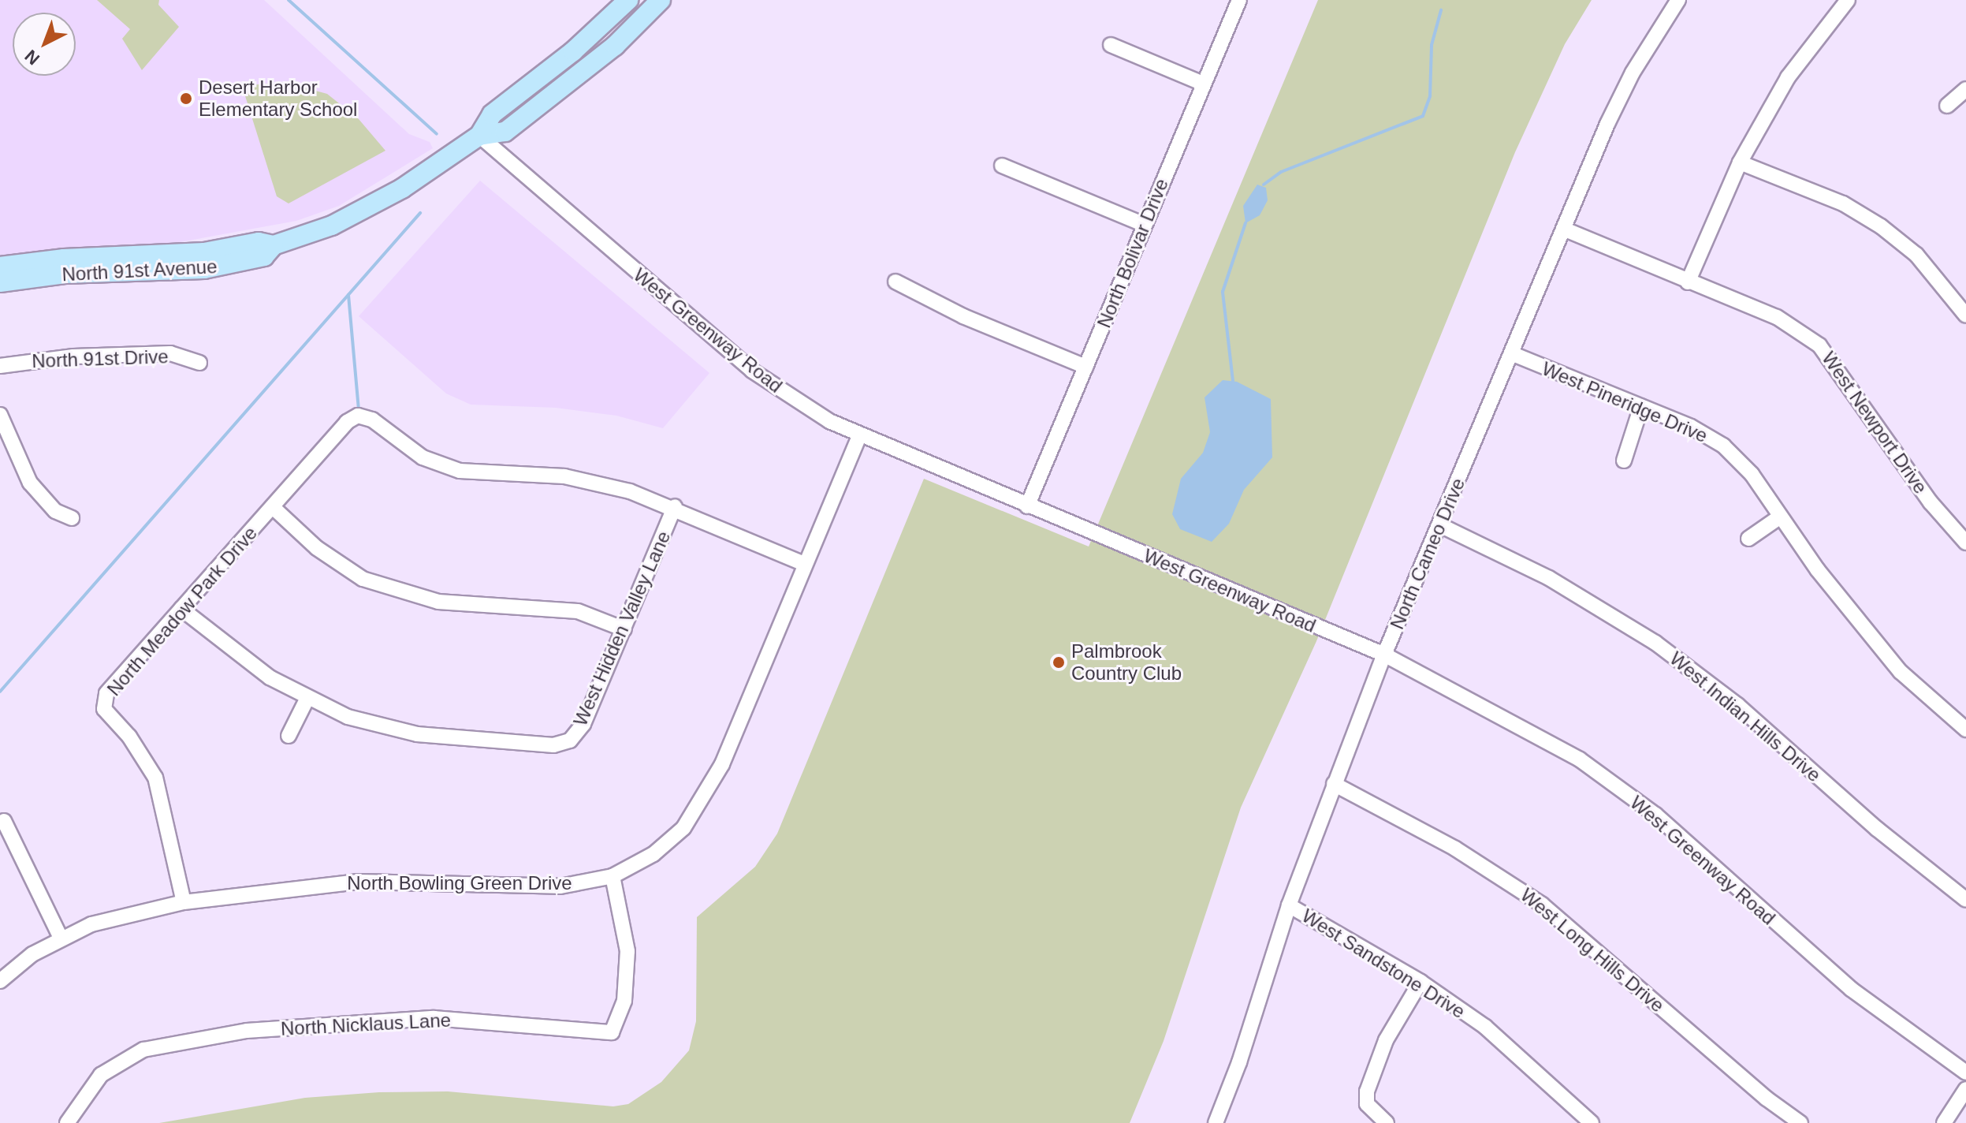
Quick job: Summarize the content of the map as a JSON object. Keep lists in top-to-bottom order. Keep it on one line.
{"streets":{"main road":["North 91st Avenue"],"street":["North Bolivar Drive","West Greenway Road","North 91st Drive","West Pineridge Drive","West Newport Drive","North Cameo Drive","North Meadow Park Drive","West Hidden Valley Lane","West Indian Hills Drive","North Bowling Green Drive","West Long Hills Drive","West Sandstone Drive","North Nicklaus Lane"]},"crossings":[["North Bolivar Drive","West Greenway Road"],["North 91st Avenue","West Greenway Road"],["West Greenway Road","North Cameo Drive"],["West Greenway Road","North Bowling Green Drive"],["West Pineridge Drive","North Cameo Drive"],["West Newport Drive","North Cameo Drive"],["North Cameo Drive","West Indian Hills Drive"],["North Cameo Drive","West Long Hills Drive"],["North Cameo Drive","West Sandstone Drive"],["North Meadow Park Drive","West Hidden Valley Lane"],["North Meadow Park Drive","North Bowling Green Drive"],["North Bowling Green Drive","North Nicklaus Lane"]],"places":["Desert Harbor Elementary School","Palmbrook Country Club"],"north":"bottom left"}
